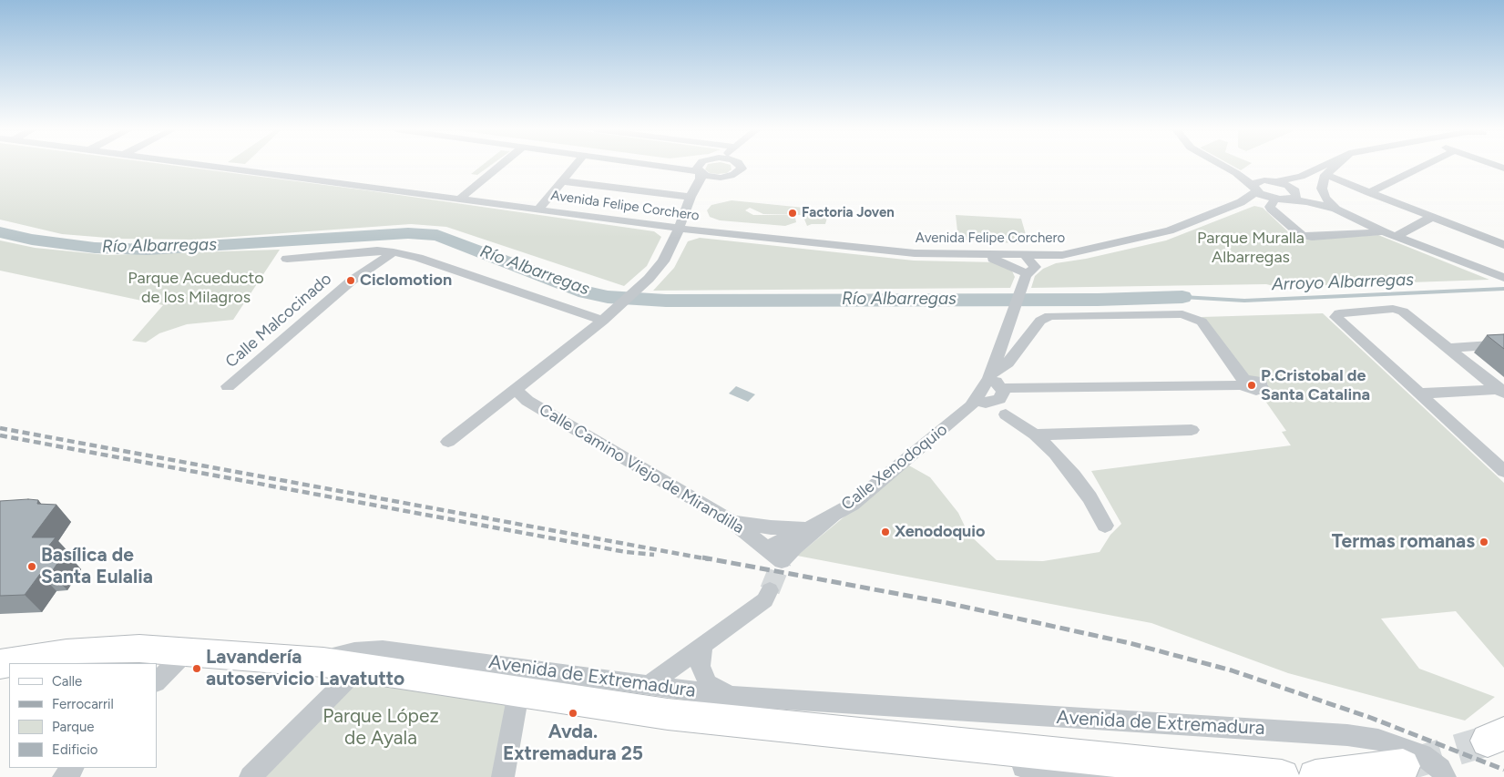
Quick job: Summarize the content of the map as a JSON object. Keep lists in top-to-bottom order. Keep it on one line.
{"streets":{"main road":["Avenida de Extremadura"],"street":["Avenida Felipe Corchero","Calle Malcocinado","Calle Xenodoquio","Calle Camino Viejo de Mirandilla"]},"crossings":[["Avenida Felipe Corchero","Calle Xenodoquio"],["Calle Xenodoquio","Calle Camino Viejo de Mirandilla"]],"water":["Río Albarregas","Arroyo Albarregas"],"parks":["Parque Muralla Albarregas","Parque Acueducto de los Milagros","Parque López de Ayala"],"places":["Factoria Joven","Ciclomotion","P.Cristobal de Santa Catalina","Xenodoquio","Termas romanas","Basílica de Santa Eulalia","Lavandería autoservicio Lavatutto","Avda. Extremadura 25"],"legend":["Calle","Ferrocarril","Parque","Edificio"]}
